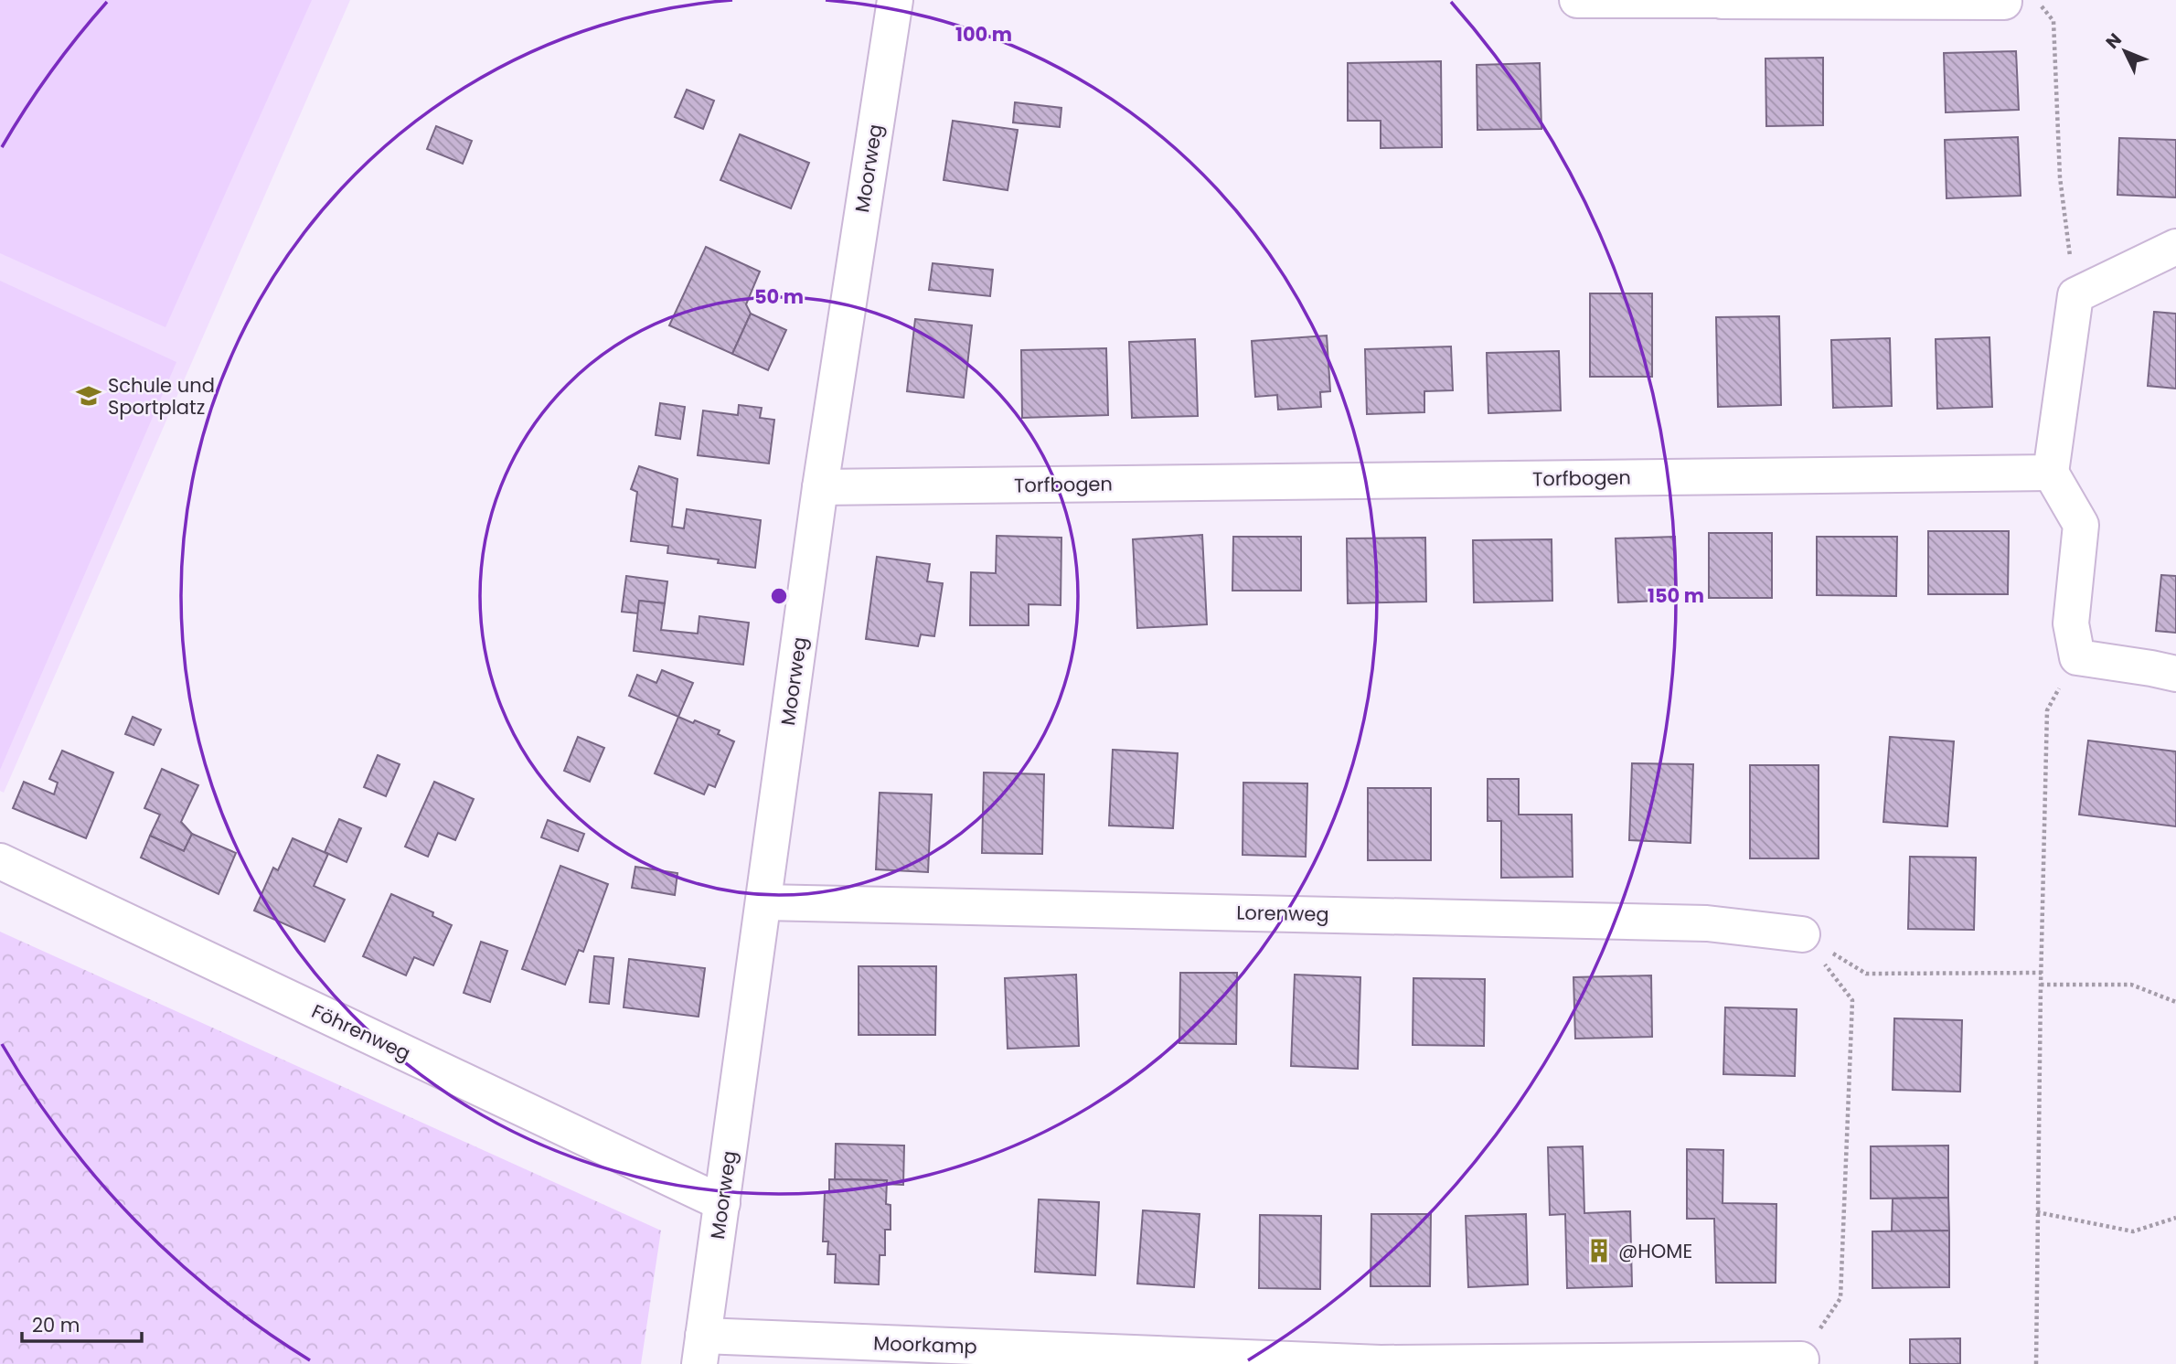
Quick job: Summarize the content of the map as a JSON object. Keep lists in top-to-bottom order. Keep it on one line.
{"streets":{"street":["Moorweg","Torfbogen","Lorenweg","Föhrenweg","Moorkamp"]},"crossings":[["Moorweg","Torfbogen"],["Moorweg","Lorenweg"],["Moorweg","Föhrenweg"],["Moorweg","Moorkamp"]],"places":{"school or university":["Schule und Sportplatz"],"building":["@HOME"]},"scale_bar":"20 m","north":"top left","rings":["100 m","50 m","150 m"]}
